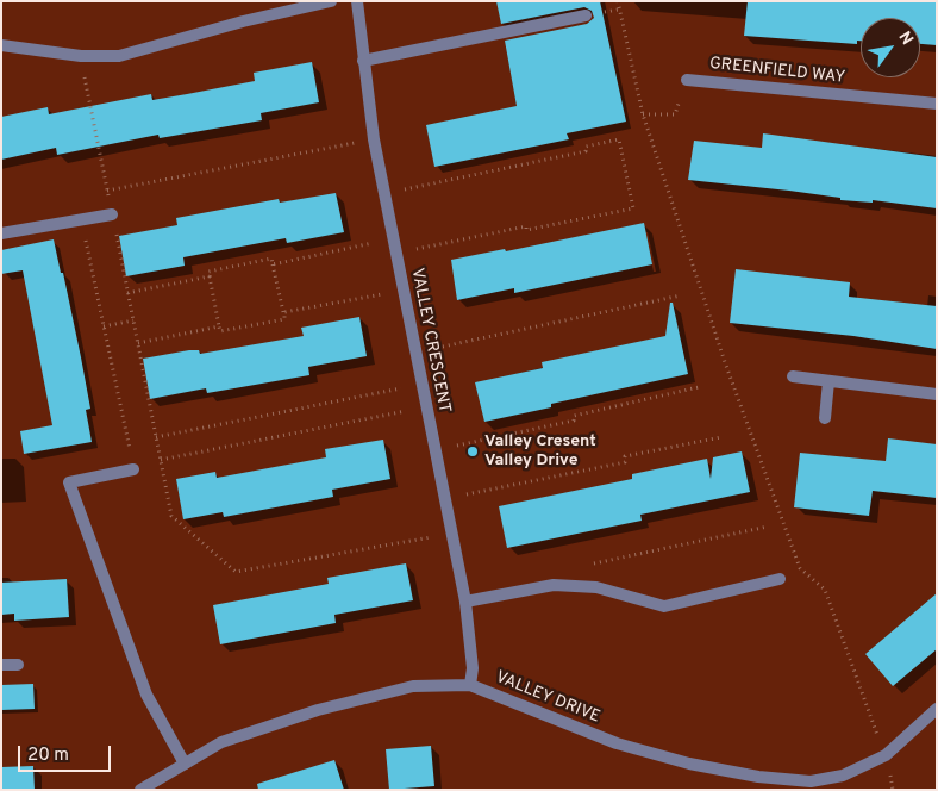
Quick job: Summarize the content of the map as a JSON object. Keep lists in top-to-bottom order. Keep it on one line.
{"streets":{"street":["GREENFIELD WAY","VALLEY CRESCENT","VALLEY DRIVE"]},"crossings":[["VALLEY CRESCENT","VALLEY DRIVE"]],"places":["Valley Cresent Valley Drive"],"scale_bar":"20 m","north":"top right"}
